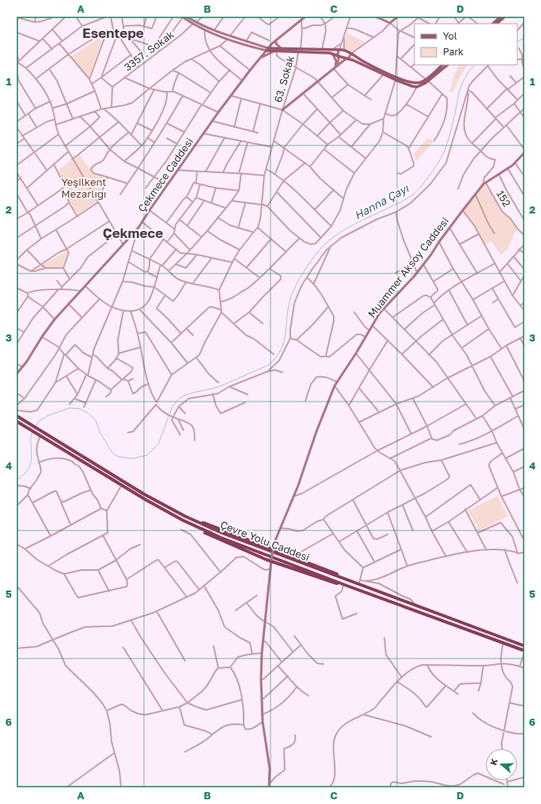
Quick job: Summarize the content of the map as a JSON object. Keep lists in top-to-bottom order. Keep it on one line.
{"streets":{"highway":["Çevre Yolu Caddesi"],"street":["3357. Sokak","63. Sokak","Çekmece Caddesi","152","Muammer Aksoy Caddesi"]},"crossings":[["152","Muammer Aksoy Caddesi"]],"districts":["Esentepe","Çekmece"],"water":["Hanna Çayı"],"parks":["Yeşilkent Mezarlığı"],"legend":["Yol","Park"],"north":"left","grid":{"columns":["A","B","C","D"],"rows":["1","2","3","4","5","6"]}}
